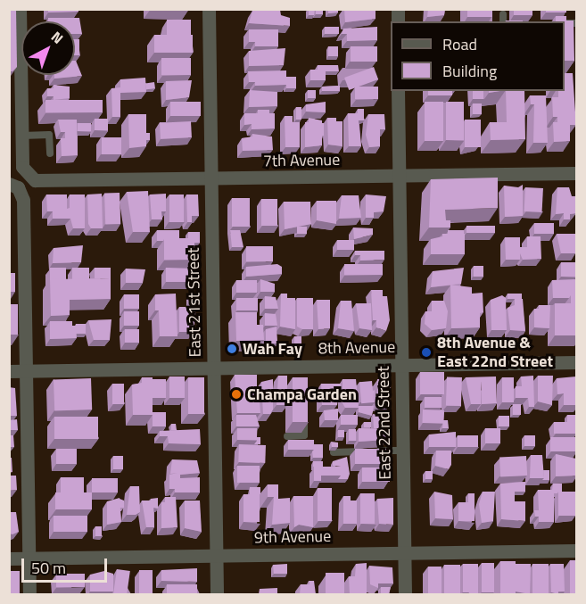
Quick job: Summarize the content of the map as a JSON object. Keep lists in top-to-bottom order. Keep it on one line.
{"streets":{"street":["7th Avenue","East 21st Street","8th Avenue","East 22nd Street","9th Avenue"]},"crossings":[["7th Avenue","East 21st Street"],["7th Avenue","East 22nd Street"],["East 21st Street","8th Avenue"],["East 21st Street","9th Avenue"],["8th Avenue","East 22nd Street"],["East 22nd Street","9th Avenue"]],"places":["Wah Fay","8th Avenue & East 22nd Street","Champa Garden"],"legend":["Road","Building"],"scale_bar":"50 m","north":"top right"}
